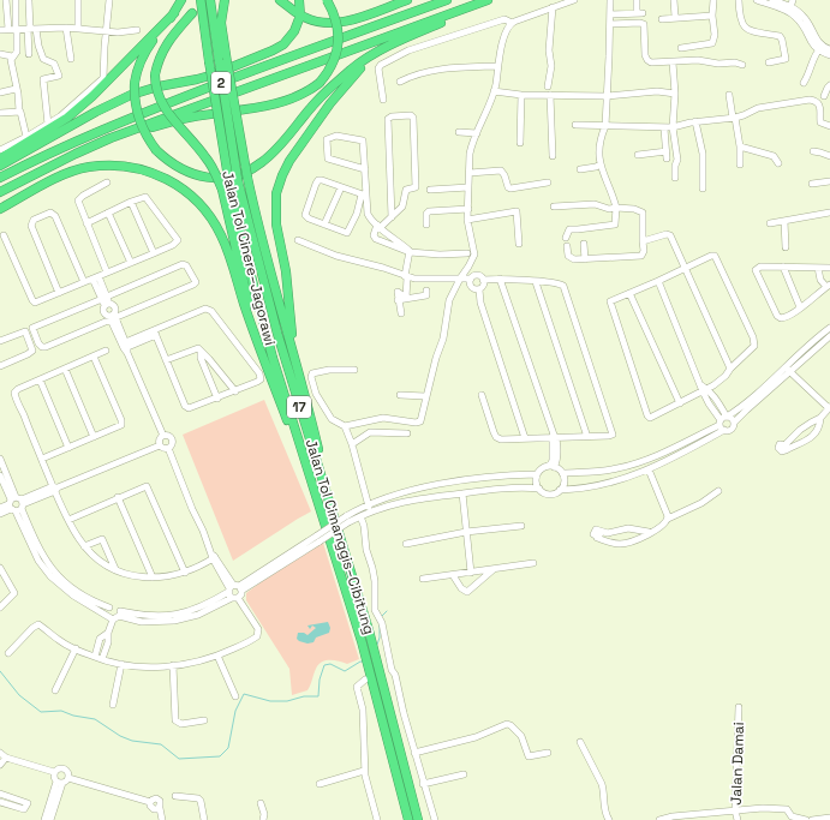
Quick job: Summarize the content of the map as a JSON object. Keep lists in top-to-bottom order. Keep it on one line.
{"streets":{"highway":["2","Jalan Tol Cinere–Jagorawi","17","Jalan Tol Cimanggis–Cibitung"],"street":["Jalan Damai"]},"crossings":[["Jalan Tol Cinere–Jagorawi","Jalan Tol Cimanggis–Cibitung"]]}
